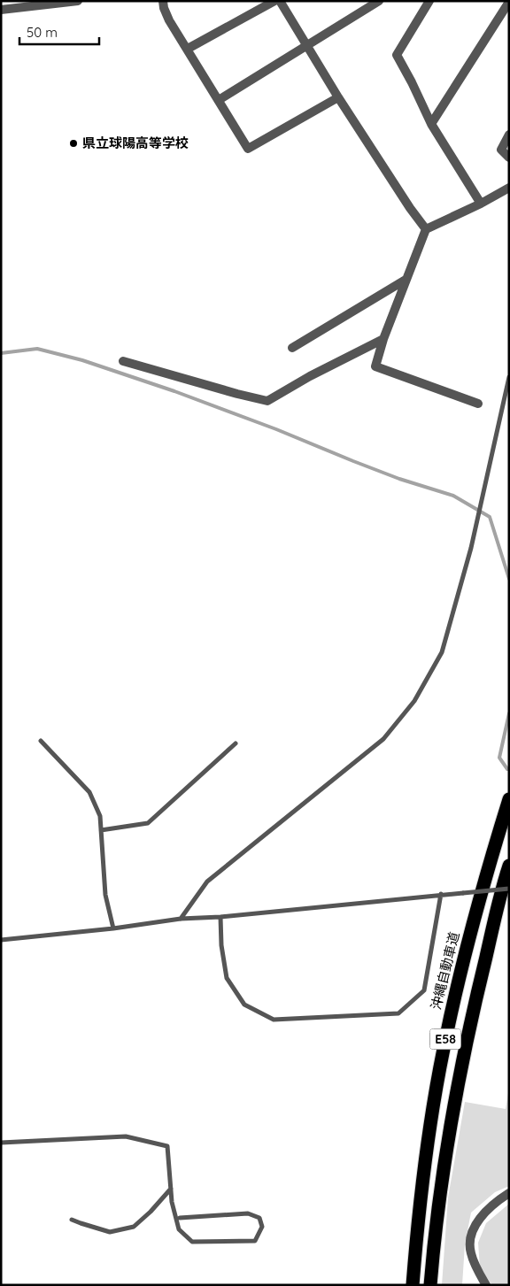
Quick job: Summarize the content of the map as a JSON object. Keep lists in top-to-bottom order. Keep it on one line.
{"streets":{"highway":["沖縄自動車道","E58"]},"places":["県立球陽高等学校"],"scale_bar":"50 m"}
